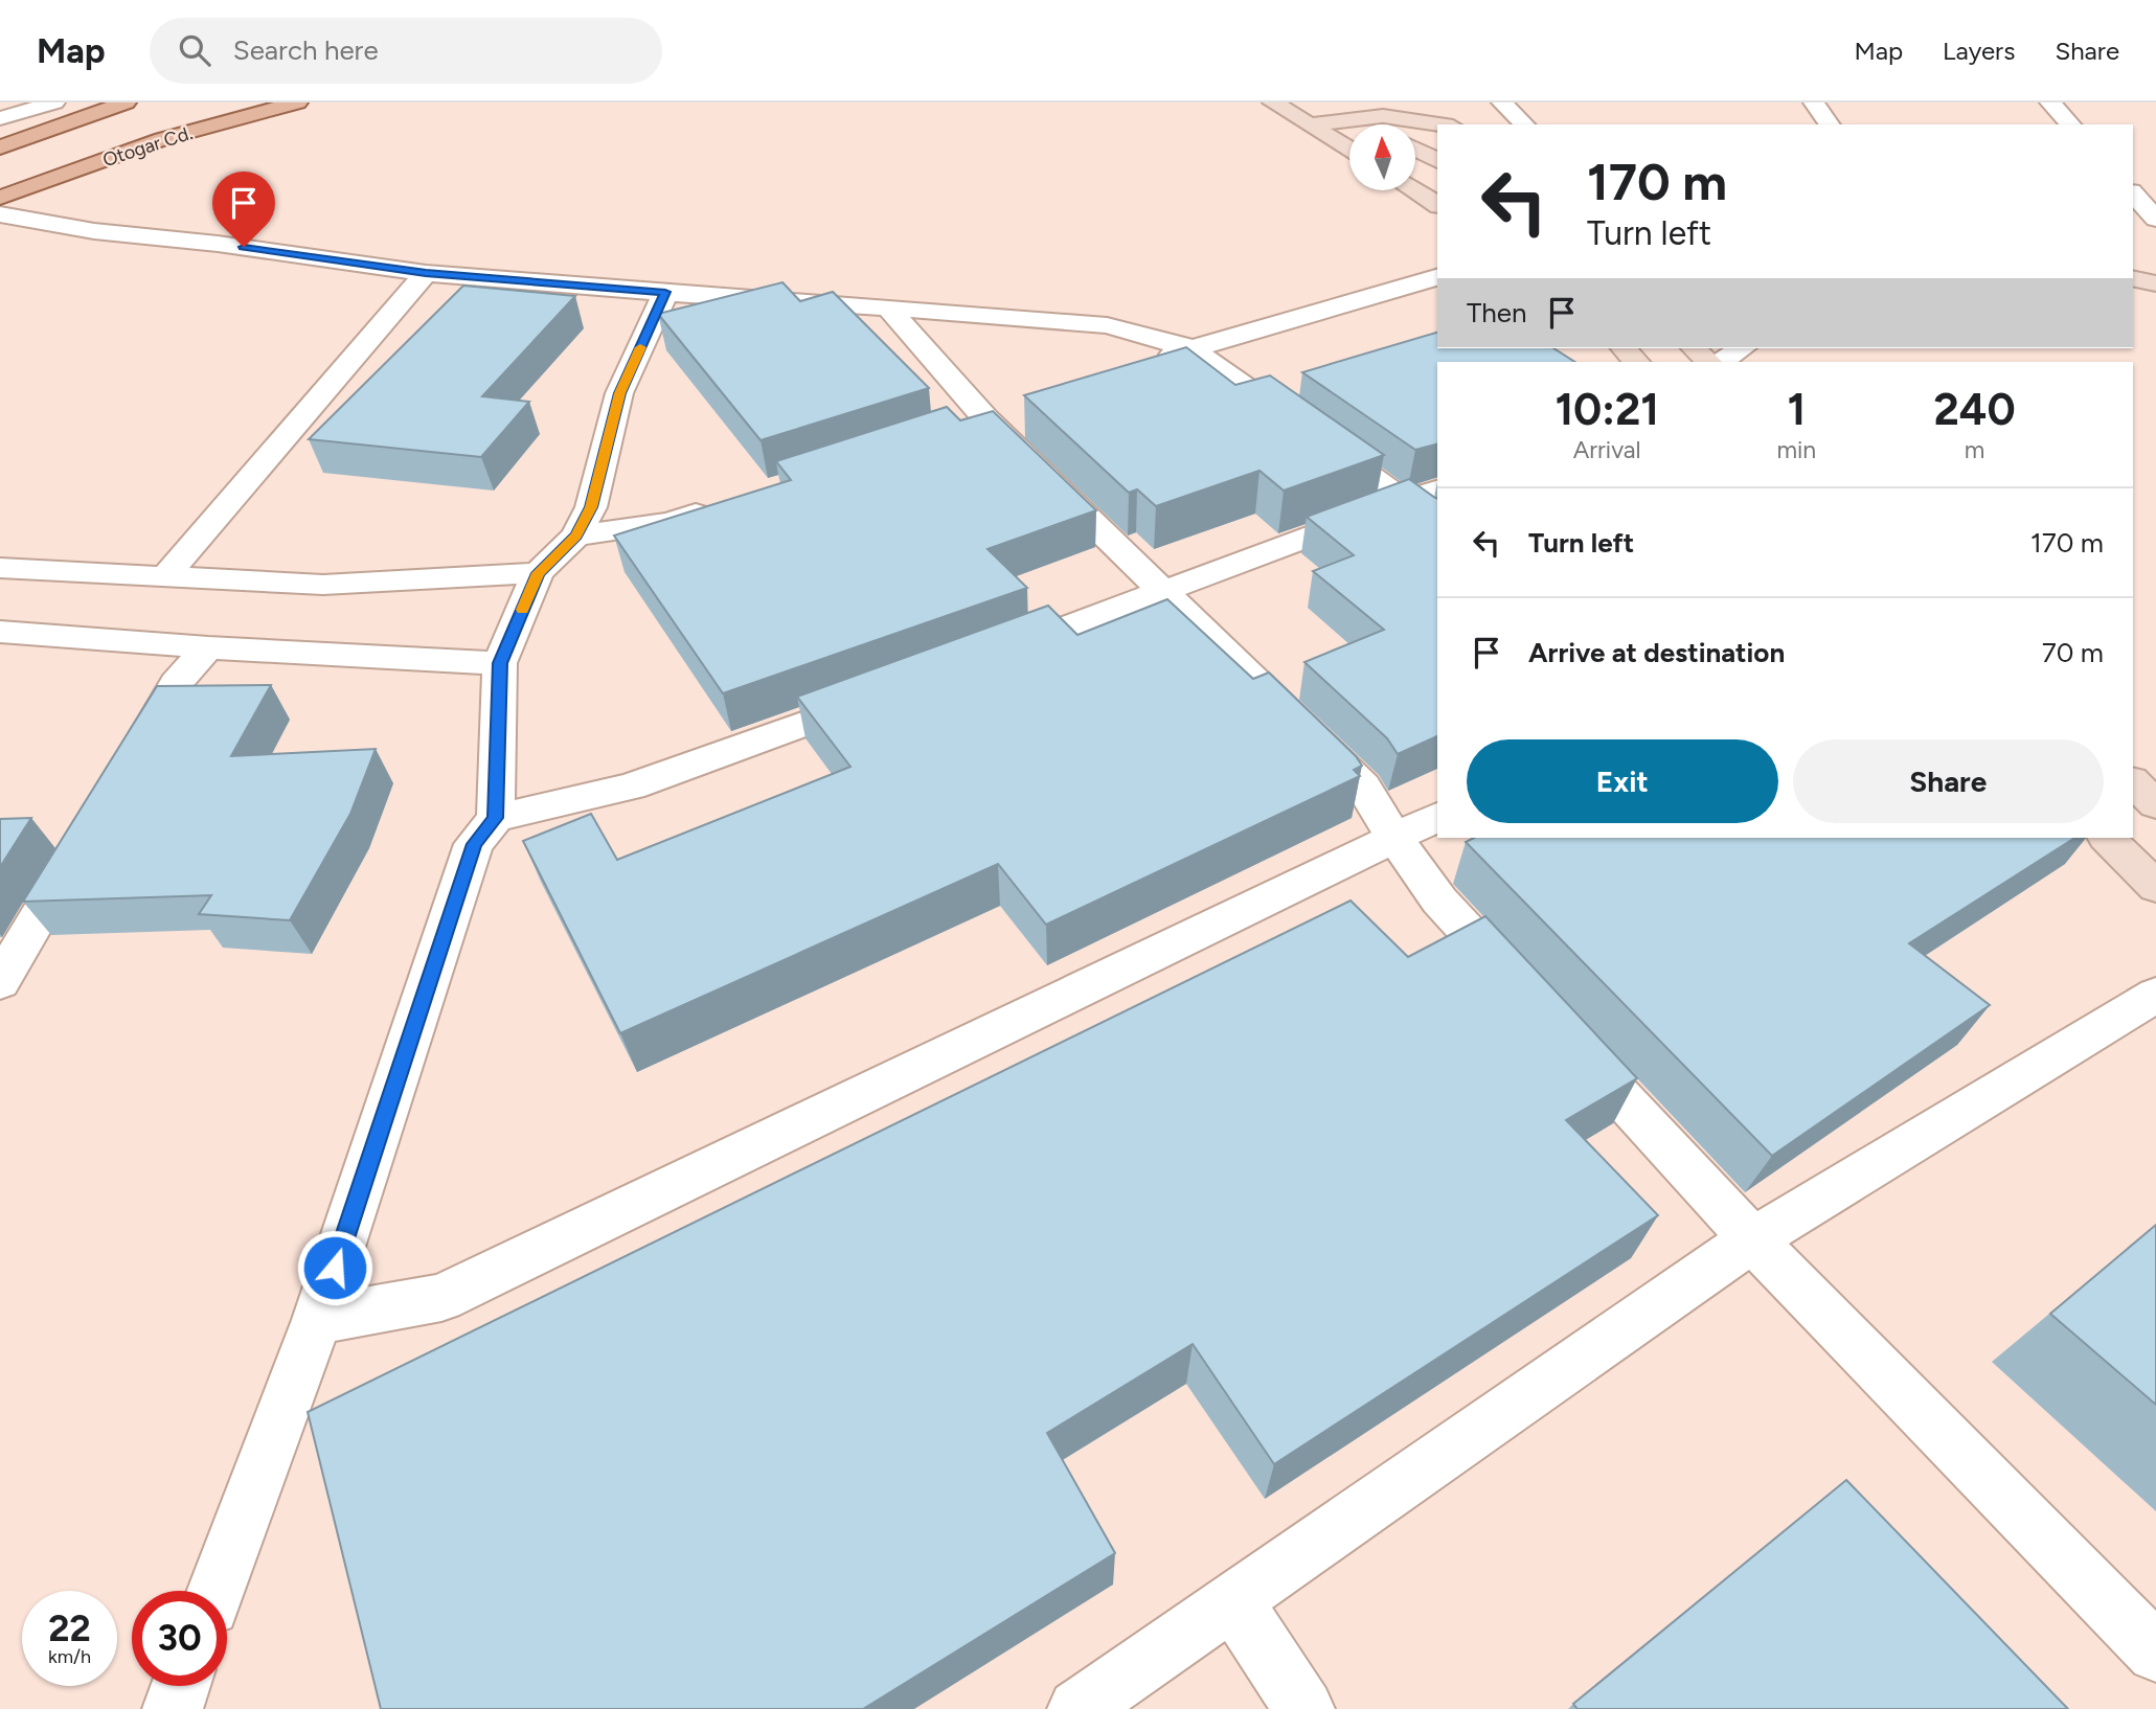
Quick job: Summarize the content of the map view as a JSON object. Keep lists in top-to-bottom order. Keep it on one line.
{"streets":{"main road":["Otogar Cd."]},"north":"top","page":{"header":"Map","search":"Search here","nav":["Map","Layers","Share"],"turn":["170 m","Turn left"],"then":"Then","eta":["10:21","Arrival","1","min","240","m"],"list":[{"name":"Turn left","value":"170 m"},{"name":"Arrive at destination","value":"70 m"}],"buttons":["Exit","Share"],"speed":"22 km/h","limit":"30"}}
